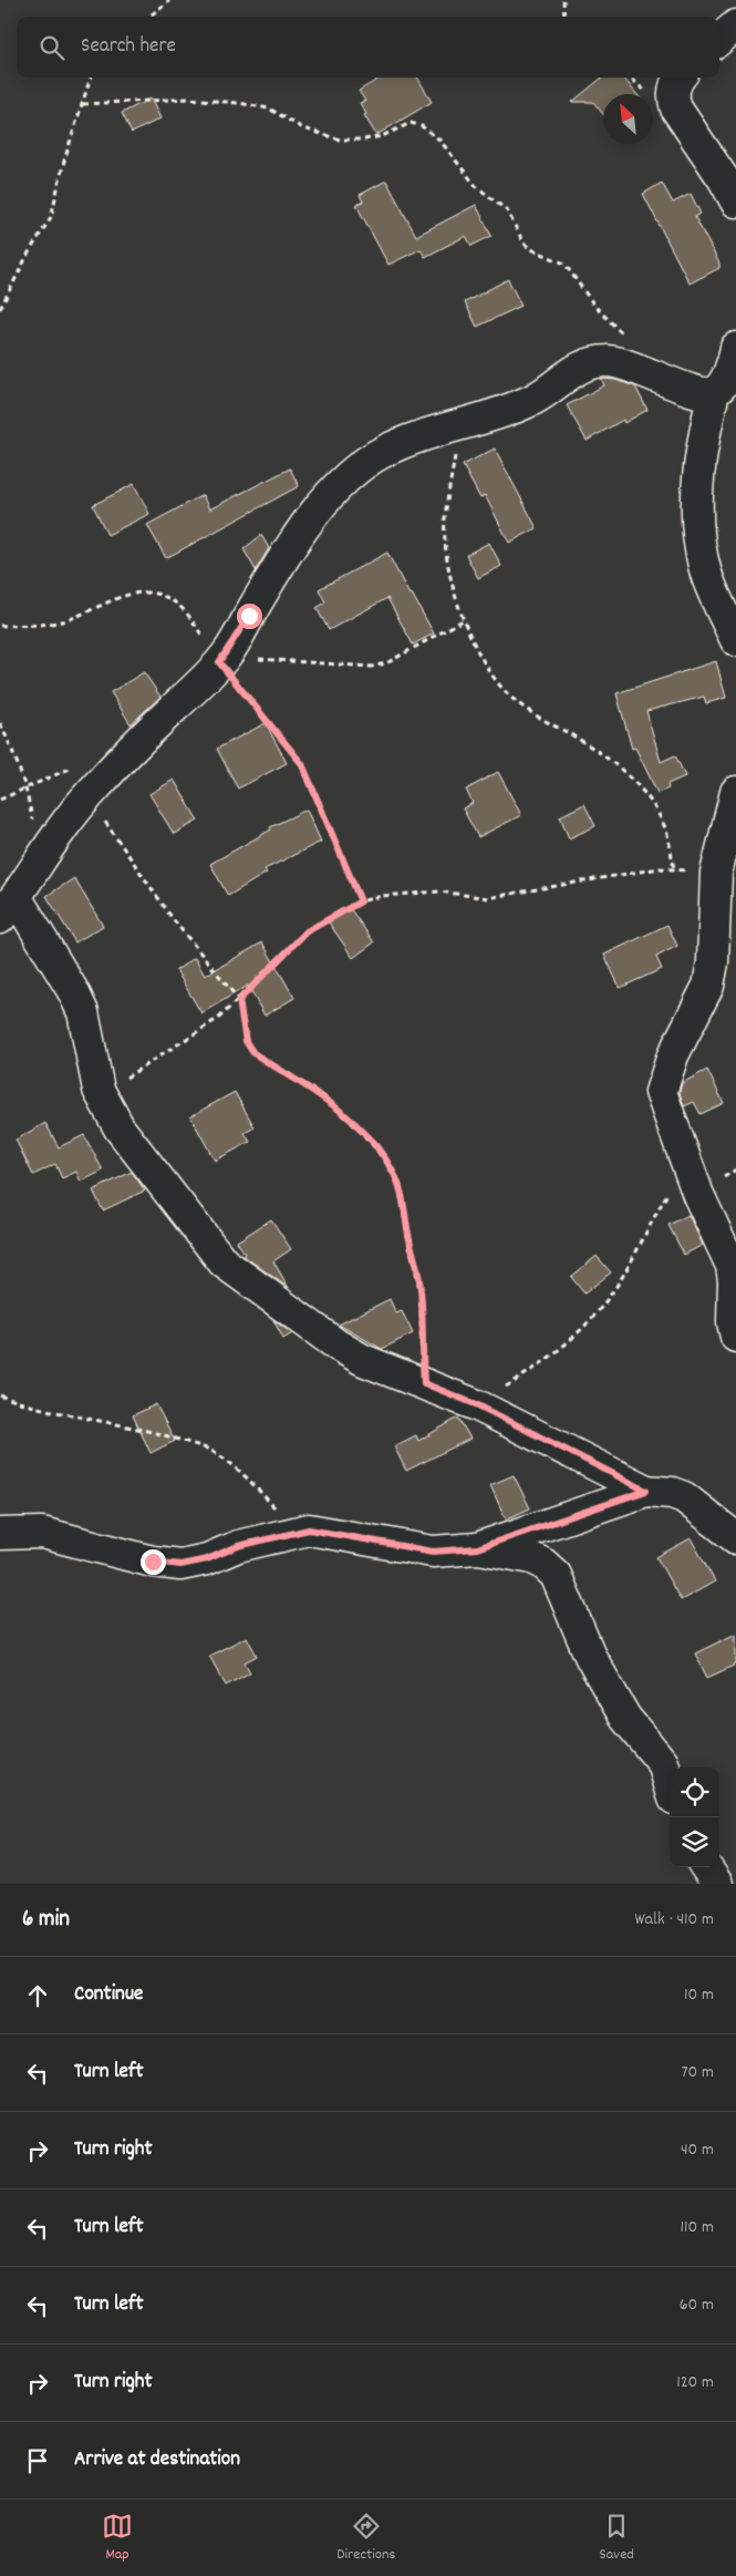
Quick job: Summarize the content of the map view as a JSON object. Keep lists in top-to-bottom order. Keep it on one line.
{"north":"top left","page":{"search":"Search here","heading":["6 min","Walk · 410 m"],"list":[["Continue","10 m"],["Turn left","70 m"],["Turn right","40 m"],["Turn left","110 m"],["Turn left","60 m"],["Turn right","120 m"],"Arrive at destination"],"nav":["Map","Directions","Saved"]}}
